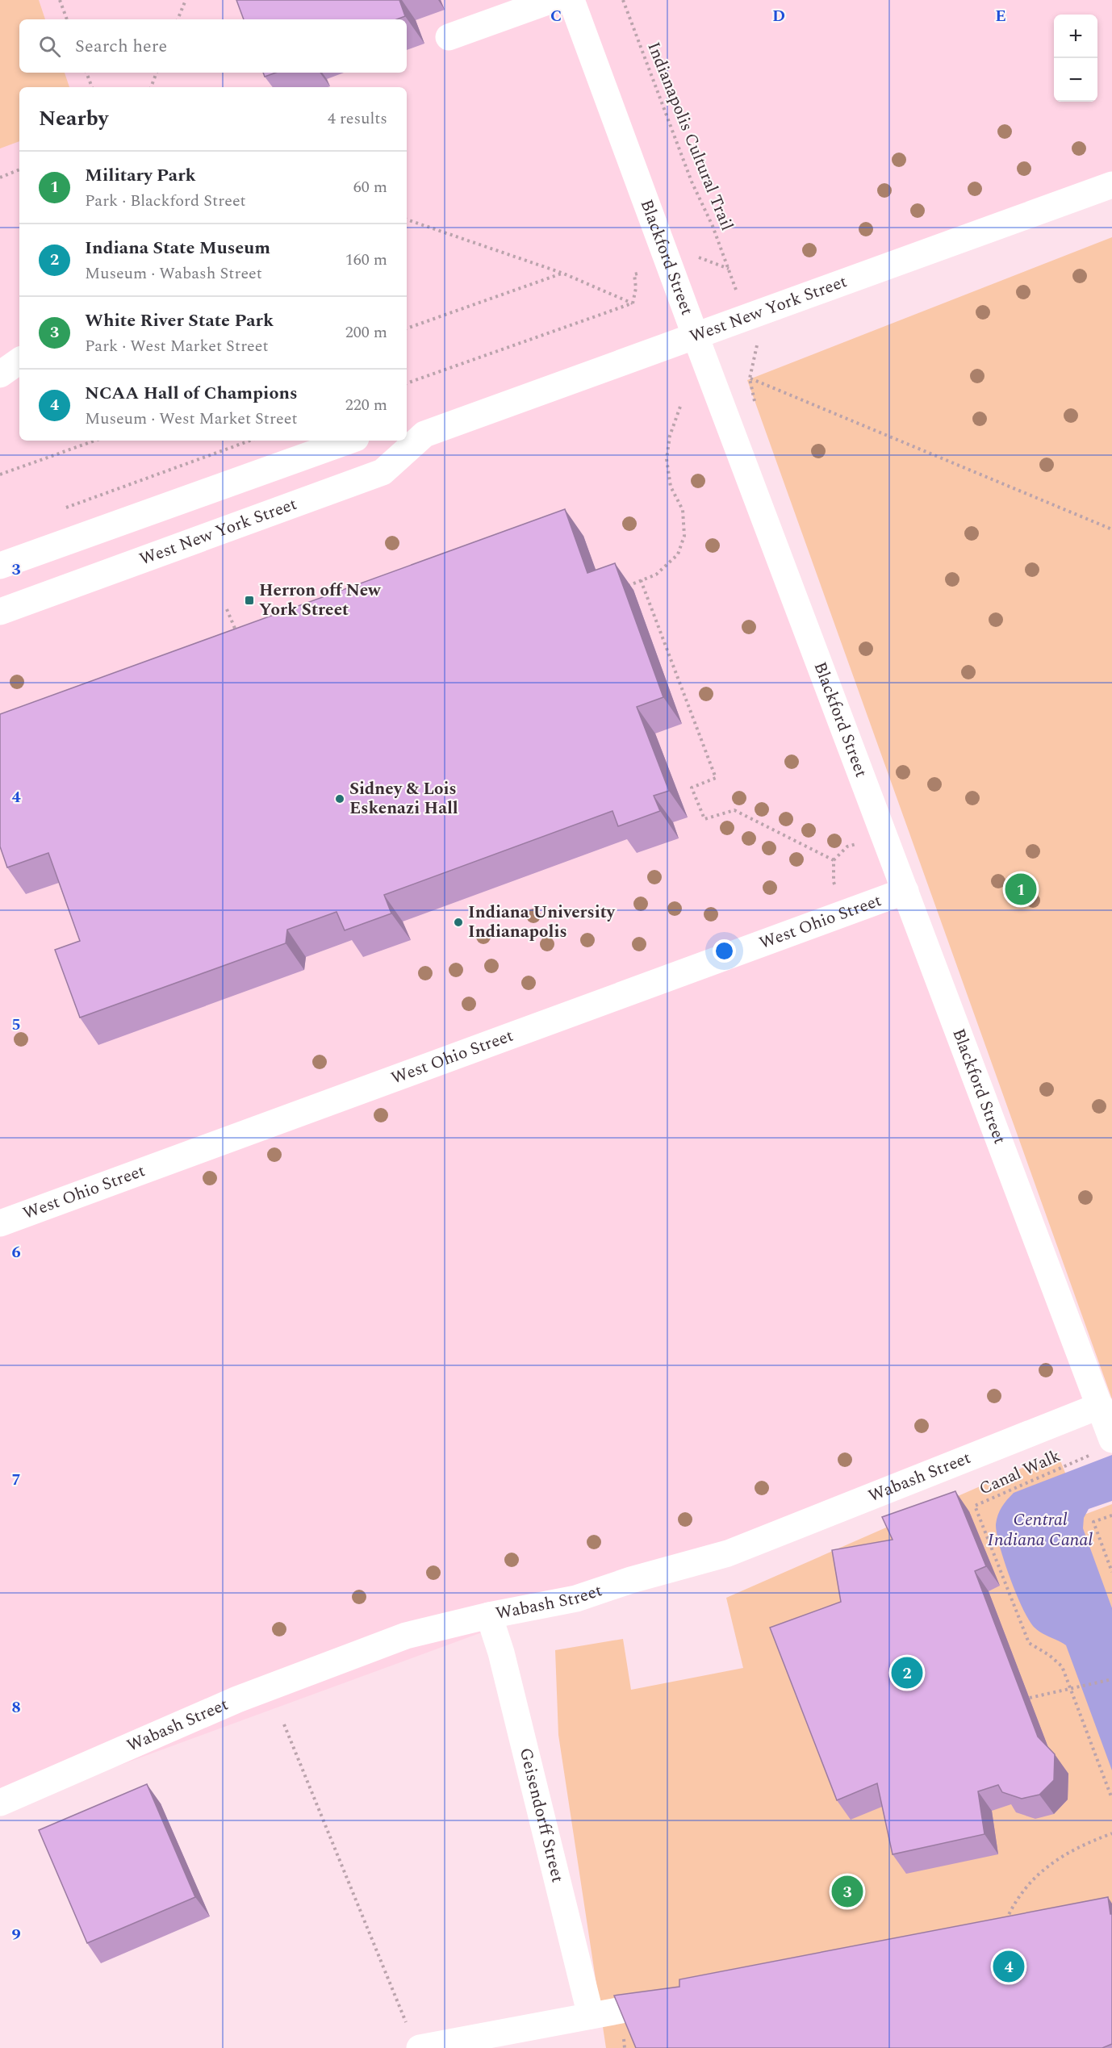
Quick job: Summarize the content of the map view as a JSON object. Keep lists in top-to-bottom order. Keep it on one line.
{"streets":{"street":["Blackford Street","West New York Street","West Ohio Street","Wabash Street","Geisendorff Street"],"path":["Indianapolis Cultural Trail","Canal Walk"]},"crossings":[["Blackford Street","West New York Street"],["Blackford Street","West Ohio Street"],["Blackford Street","Canal Walk"],["Blackford Street","Wabash Street"],["Wabash Street","Geisendorff Street"]],"water":["Central Indiana Canal"],"places":{"transit":["Herron off New York Street"],"other":["Sidney & Lois Eskenazi Hall","Indiana University Indianapolis"]},"page":{"map_buttons":["+","−"],"search":"Search here","heading":["Nearby","4 results"],"list":[{"mark":"1","name":"Military Park","note":"Park · Blackford Street","value":"60 m"},{"mark":"2","name":"Indiana State Museum","note":"Museum · Wabash Street","value":"160 m"},{"mark":"3","name":"White River State Park","note":"Park · West Market Street","value":"200 m"},{"mark":"4","name":"NCAA Hall of Champions","note":"Museum · West Market Street","value":"220 m"}],"pins":["1","2","3","4"]},"grid":{"columns":["C","D","E"],"rows":["3","4","5","6","7","8","9"]}}
